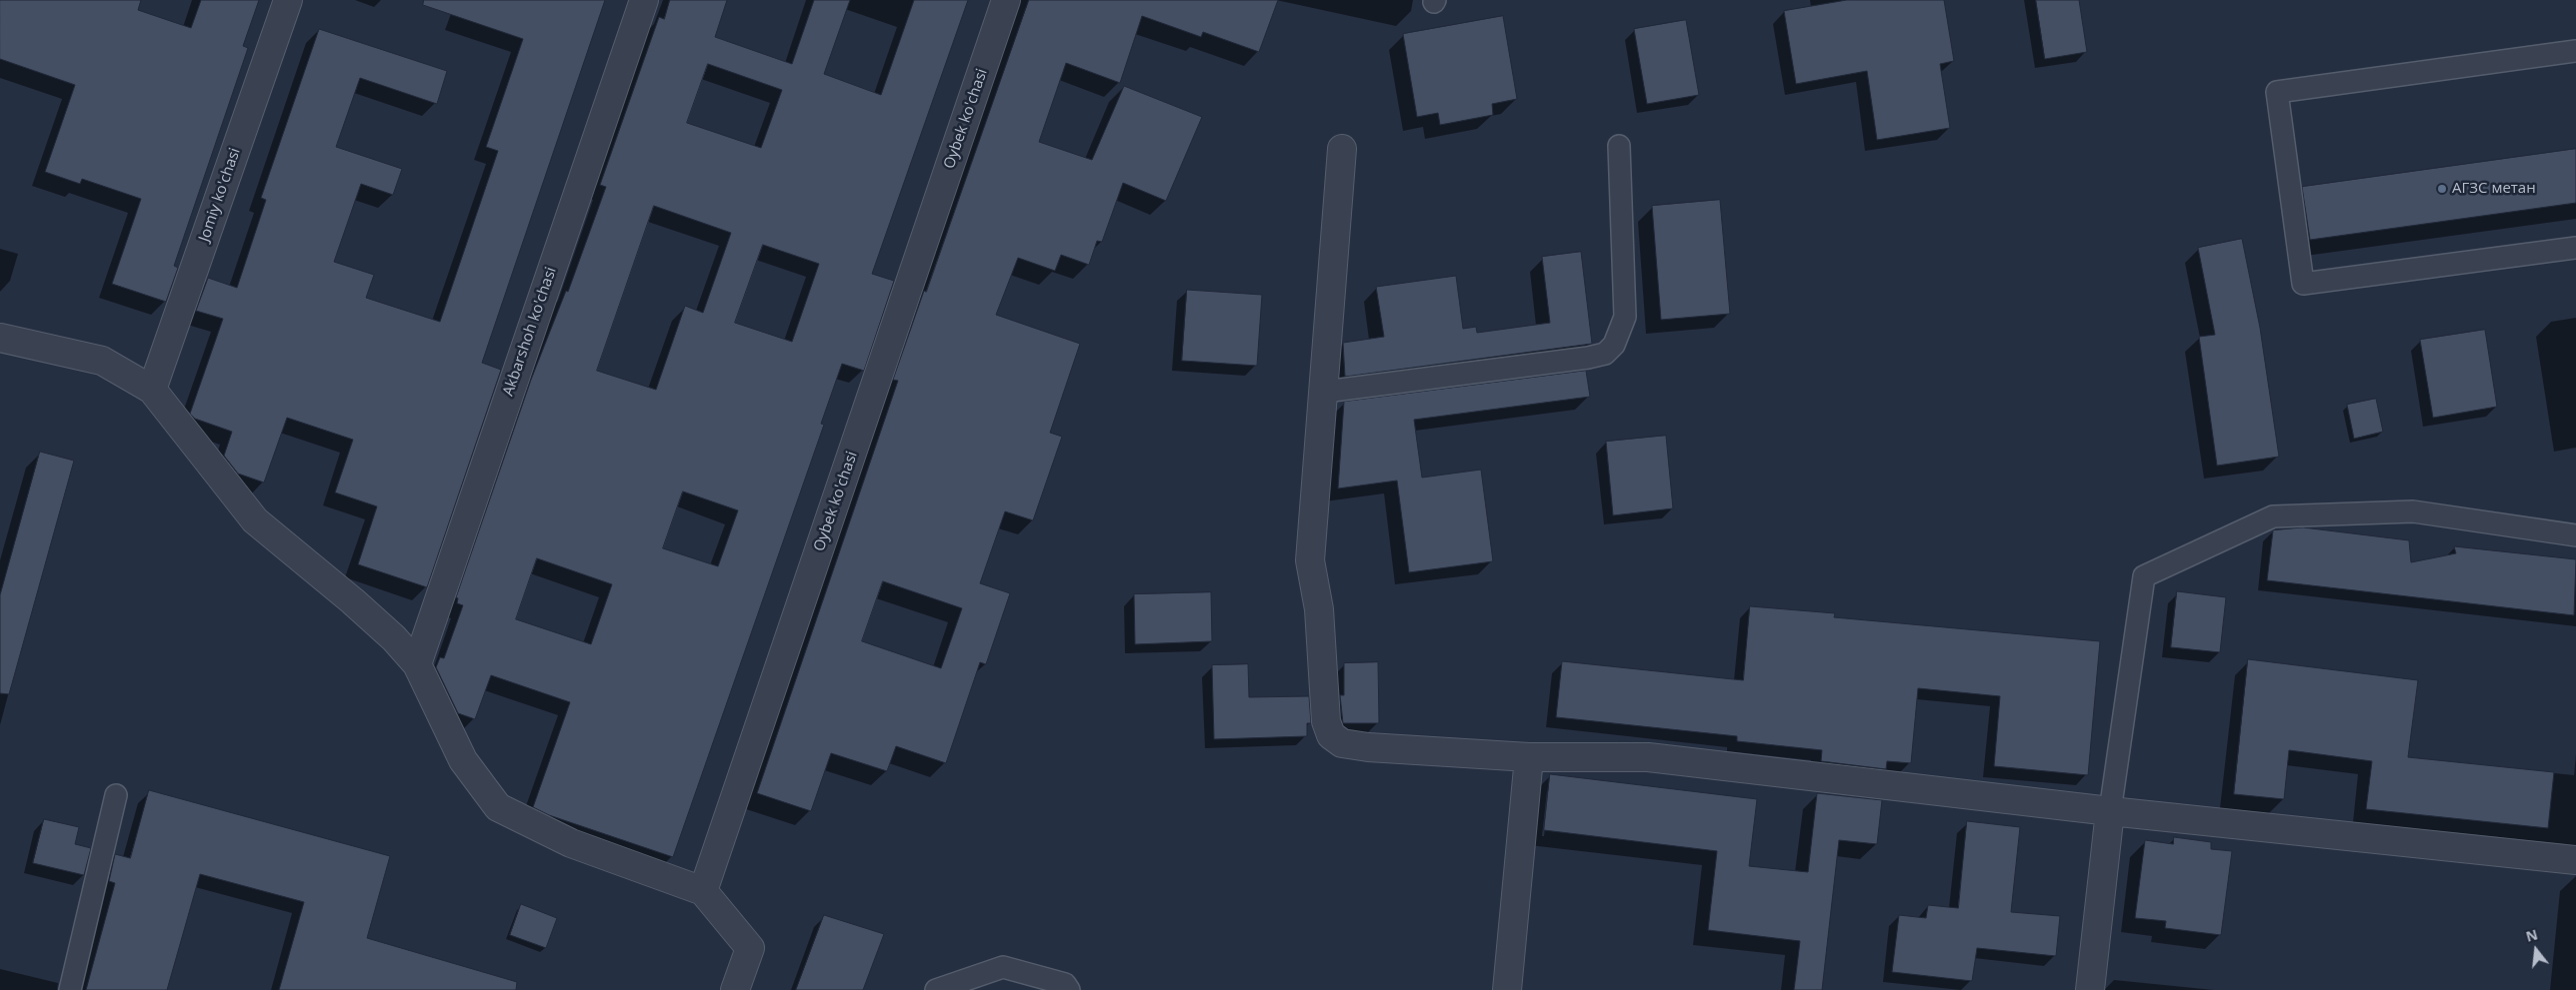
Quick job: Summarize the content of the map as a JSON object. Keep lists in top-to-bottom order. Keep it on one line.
{"streets":{"street":["Oybek ko'chasi","Jomiy ko'chasi","Akbarshoh ko'chasi"]},"places":["АГЗС метан"],"north":"top"}
